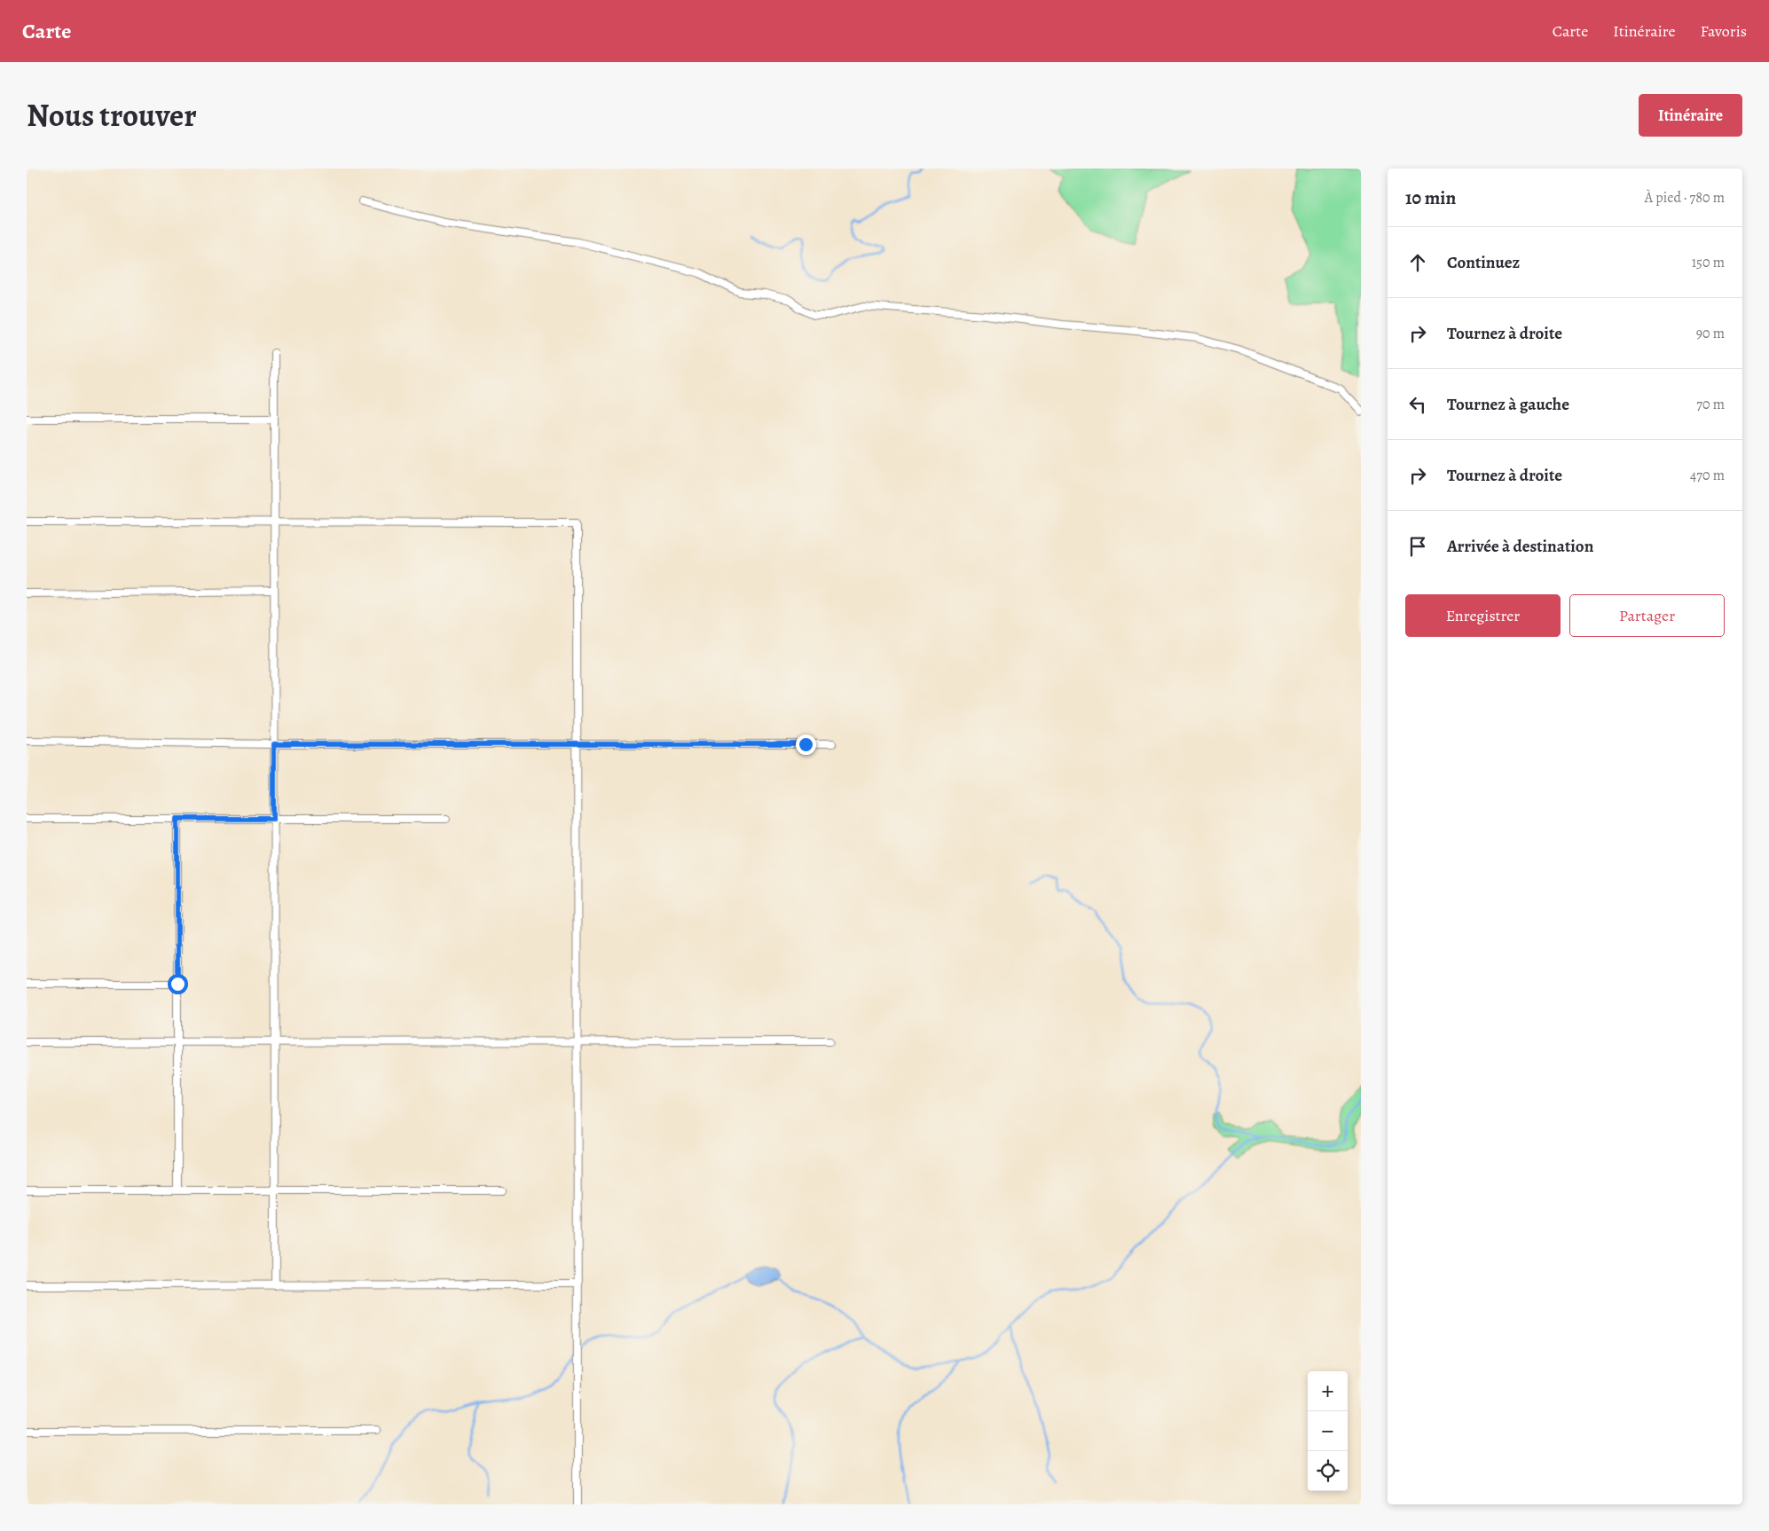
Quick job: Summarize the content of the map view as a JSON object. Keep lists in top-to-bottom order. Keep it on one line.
{"page":{"header":"Carte","nav":["Carte","Itinéraire","Favoris"],"title":"Nous trouver","buttons":["Itinéraire",["Enregistrer","Partager"]],"heading":["10 min","À pied · 780 m"],"list":[["Continuez","150 m"],["Tournez à droite","90 m"],["Tournez à gauche","70 m"],["Tournez à droite","470 m"],"Arrivée à destination"],"map_buttons":["+","−"]}}
